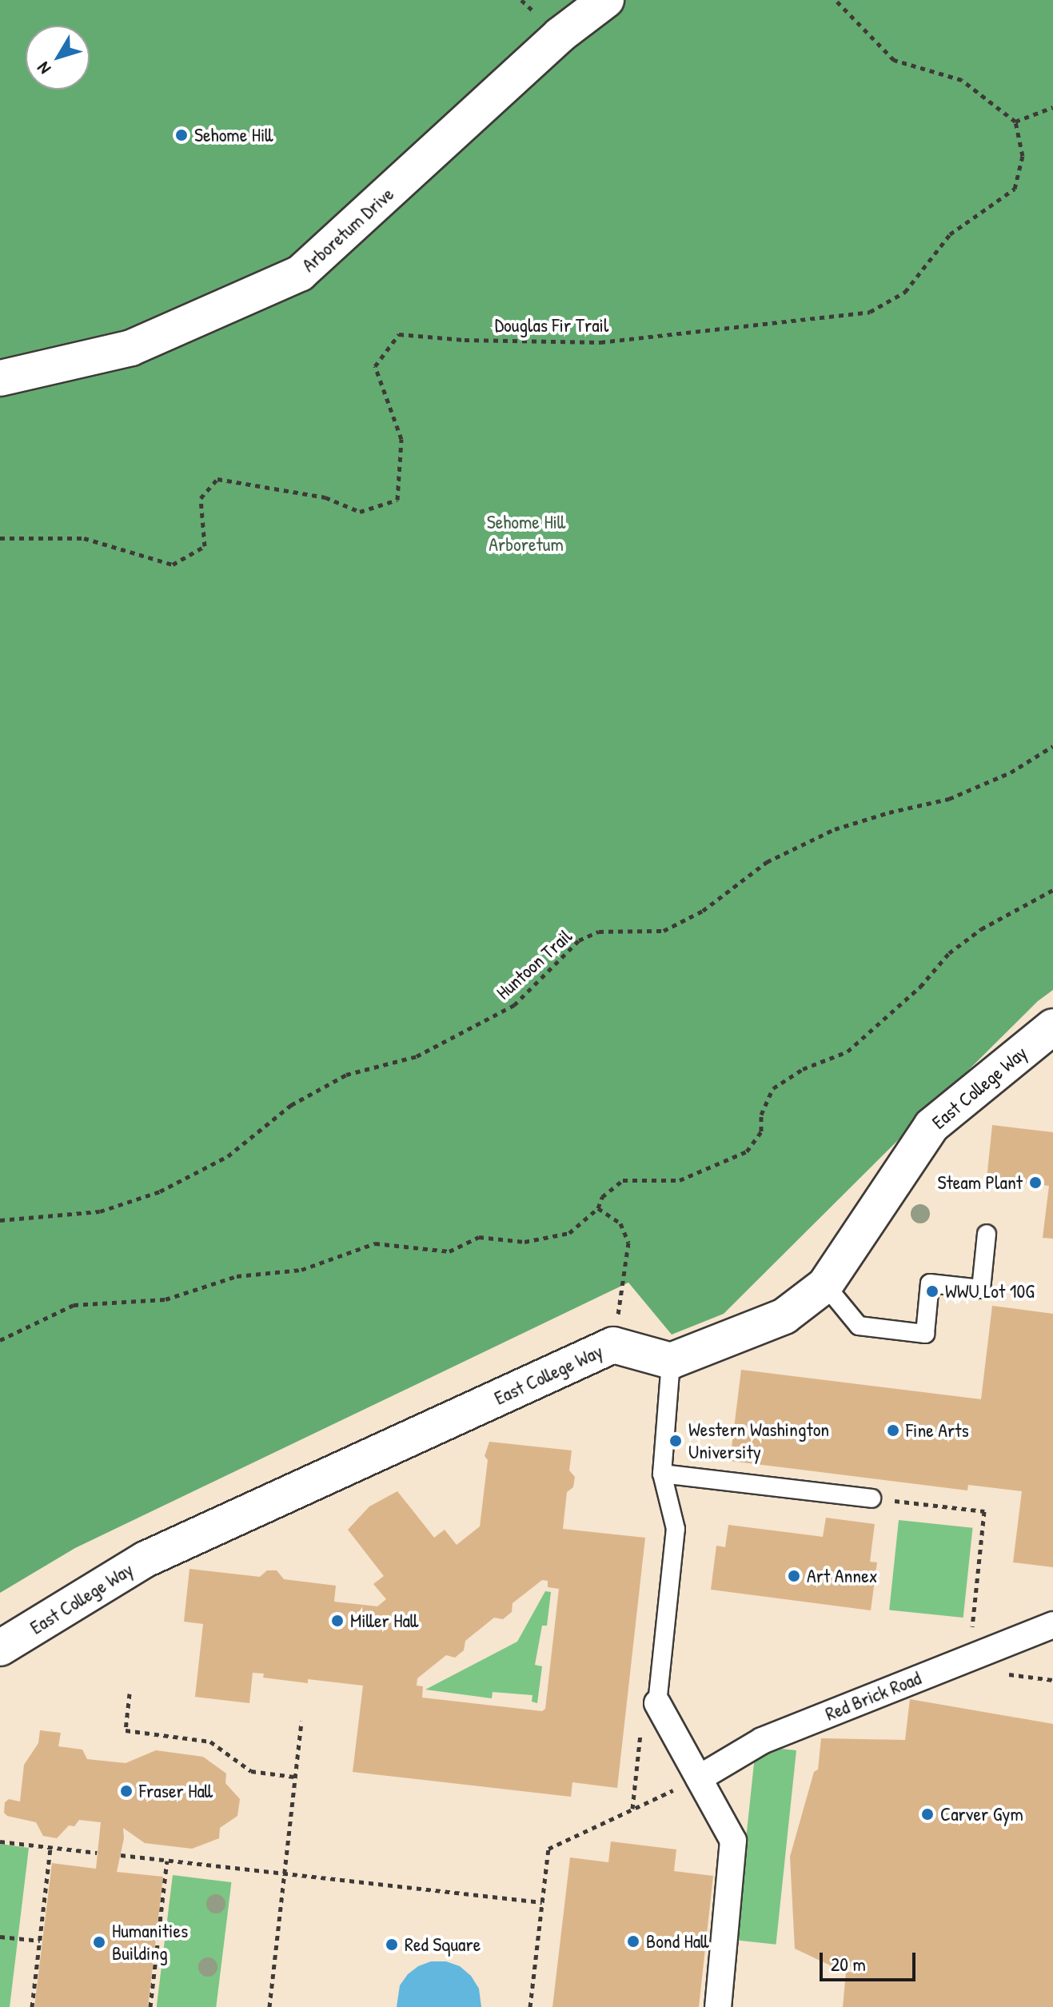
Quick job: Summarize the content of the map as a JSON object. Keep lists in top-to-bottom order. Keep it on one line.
{"streets":{"street":["Arboretum Drive","East College Way","Red Brick Road"],"path":["Douglas Fir Trail","Huntoon Trail"]},"parks":["Sehome Hill Arboretum"],"places":["Sehome Hill","Steam Plant","WWU Lot 10G","Fine Arts","Western Washington University","Art Annex","Miller Hall","Fraser Hall","Carver Gym","Bond Hall","Humanities Building","Red Square"],"scale_bar":"20 m","north":"bottom left"}
